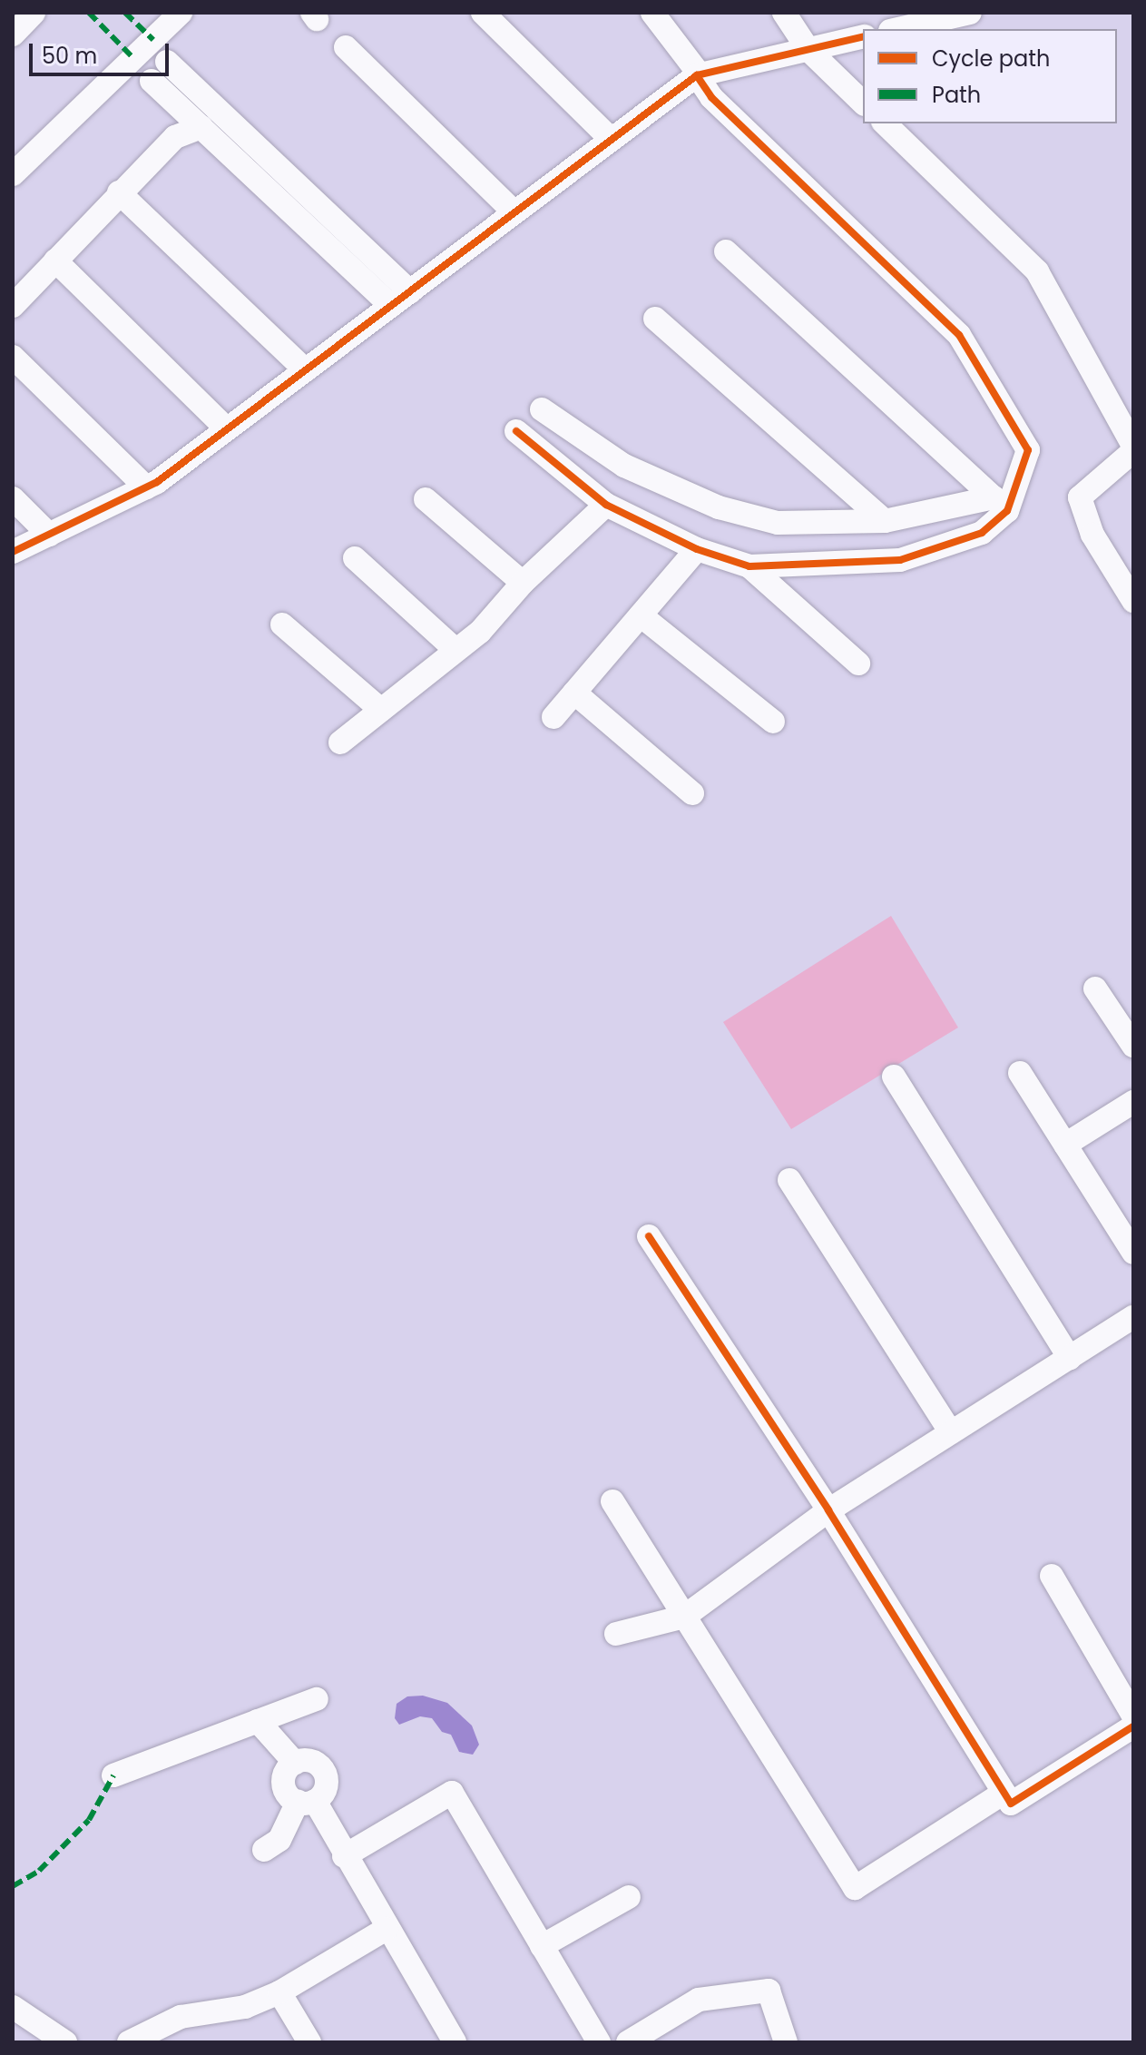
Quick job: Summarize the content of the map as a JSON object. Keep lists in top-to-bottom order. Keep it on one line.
{"legend":["Cycle path","Path"],"scale_bar":"50 m"}
